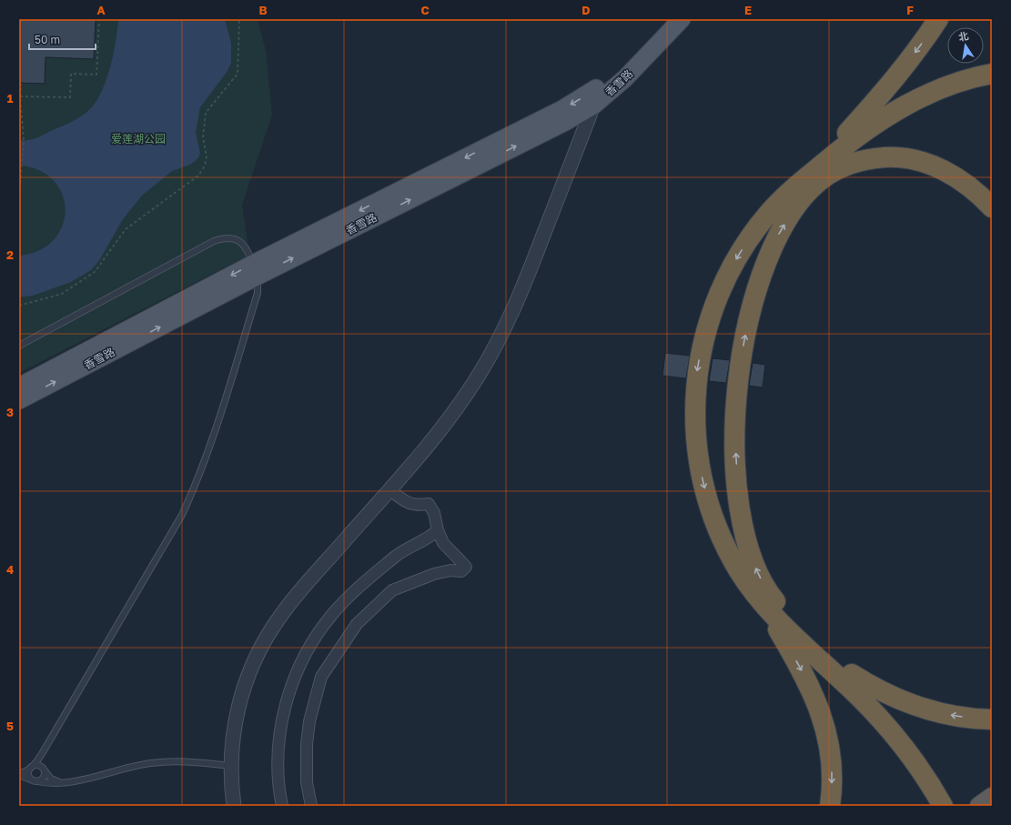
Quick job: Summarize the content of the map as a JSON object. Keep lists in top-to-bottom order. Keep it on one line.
{"streets":{"main road":["香雪路"]},"parks":["爱莲湖公园"],"scale_bar":"50 m","north":"top","grid":{"columns":["A","B","C","D","E","F"],"rows":["1","2","3","4","5"]}}
